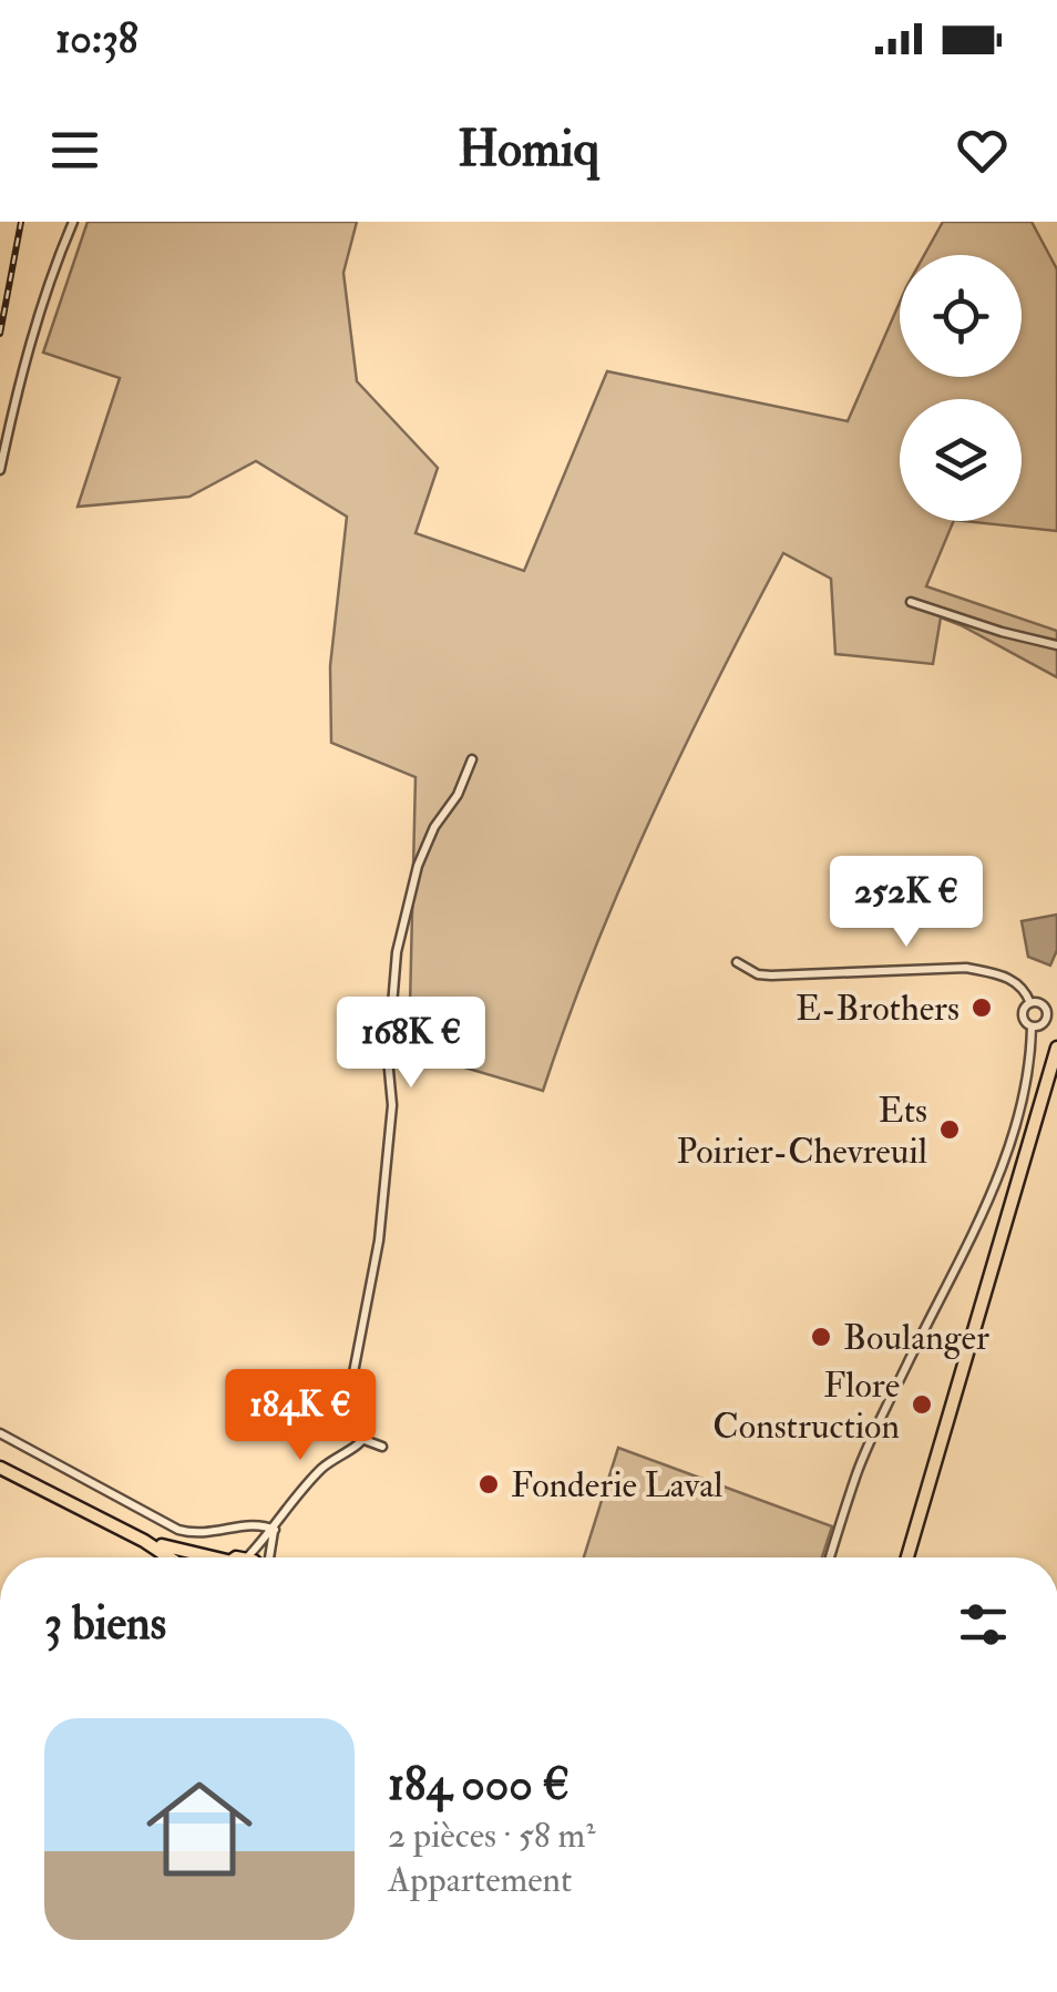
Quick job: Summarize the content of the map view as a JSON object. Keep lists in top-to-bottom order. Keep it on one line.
{"places":["E-Brothers","Ets Poirier-Chevreuil","Boulanger","Flore Construction","Fonderie Laval"],"page":{"status":"10:38","header":"Homiq","price":["252K €","168K €","184K €"],"heading":"3 biens","list":[{"name":"184 000 €","note":"2 pièces · 58 m² · Appartement"}]}}
